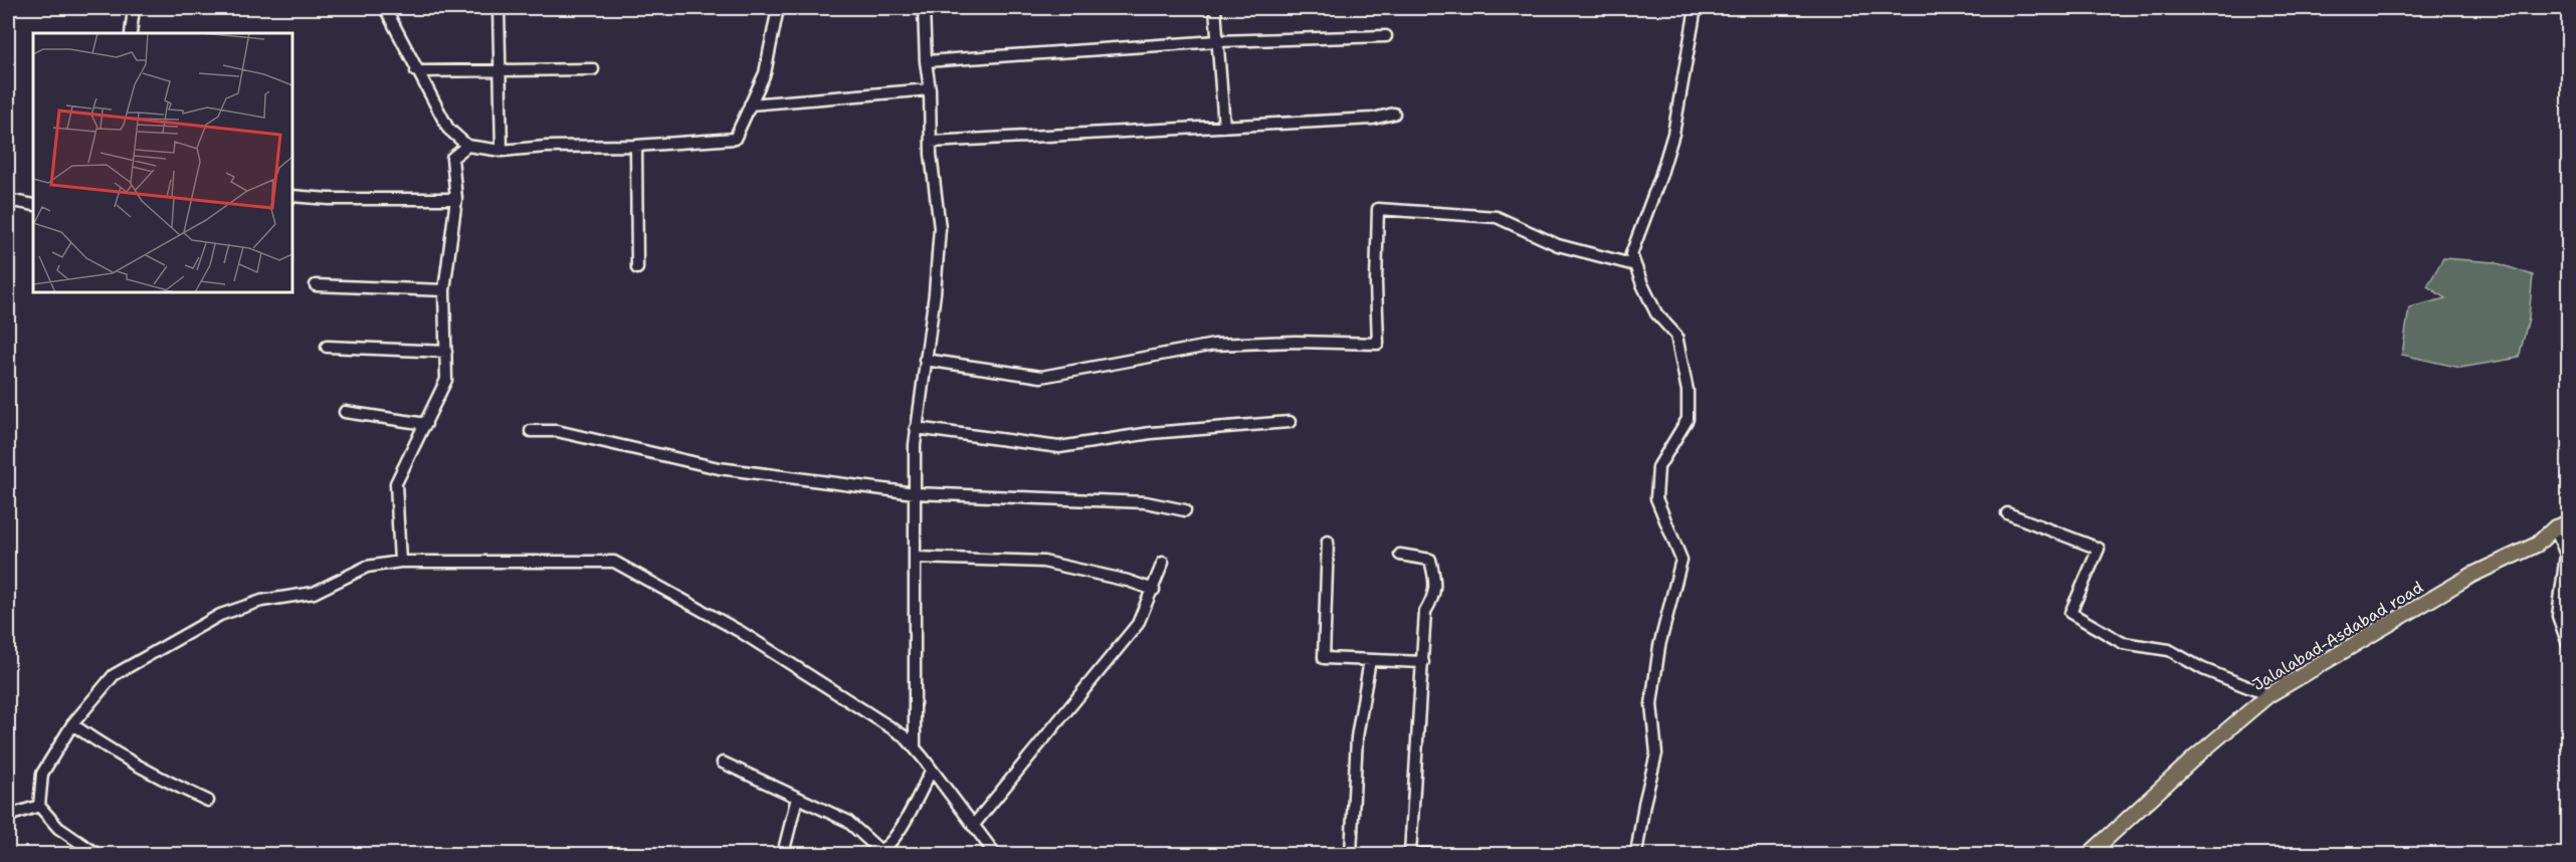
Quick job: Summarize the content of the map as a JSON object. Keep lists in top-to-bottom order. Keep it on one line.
{"streets":{"main road":["Jalalabad-Asdabad road"]}}
